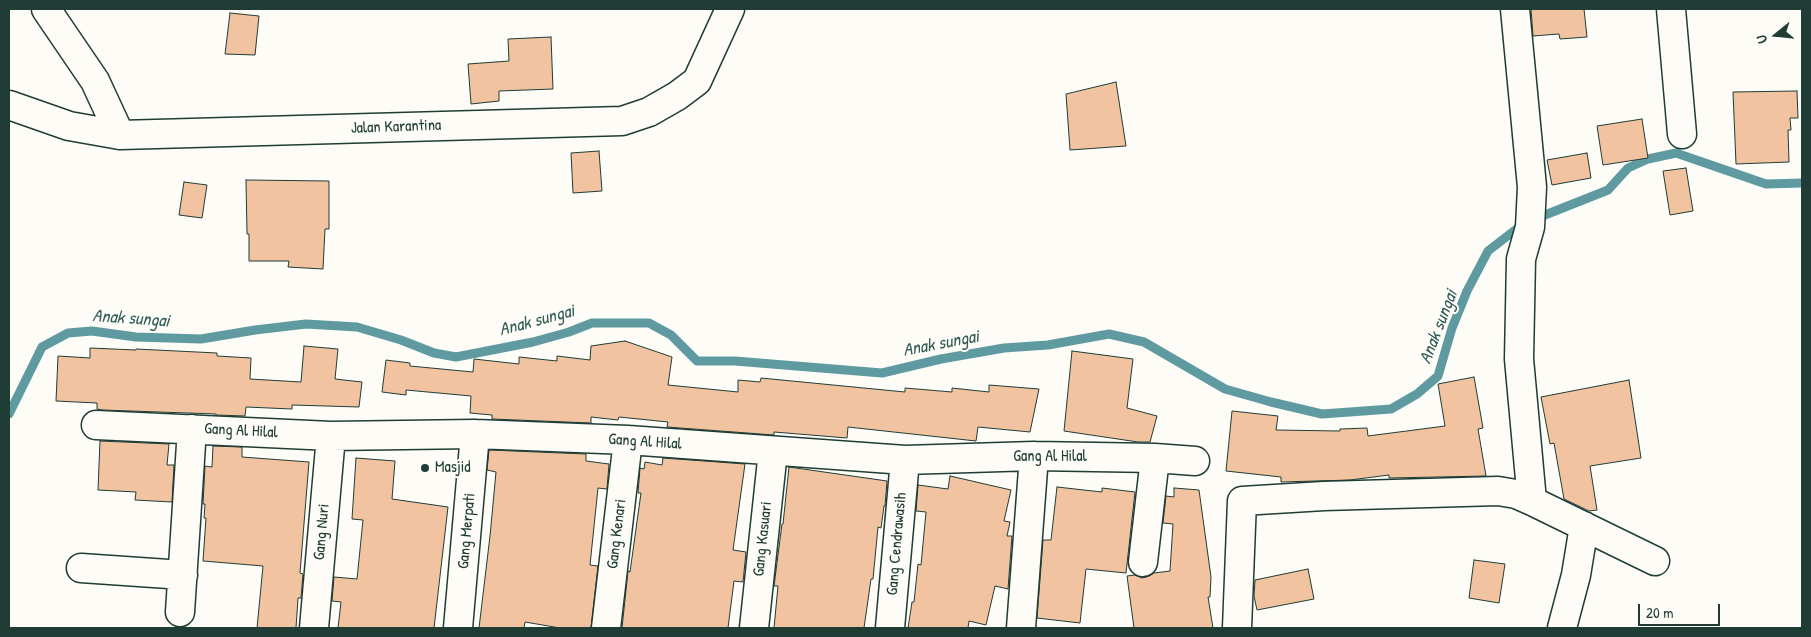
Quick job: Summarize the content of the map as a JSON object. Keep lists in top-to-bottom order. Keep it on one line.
{"streets":{"street":["Jalan Karantina","Gang Al Hilal","Gang Merpati","Gang Nuri","Gang Kenari","Gang Kasuari","Gang Cendrawasih"]},"crossings":[["Gang Al Hilal","Gang Merpati"],["Gang Al Hilal","Gang Nuri"],["Gang Al Hilal","Gang Kenari"],["Gang Al Hilal","Gang Kasuari"],["Gang Al Hilal","Gang Cendrawasih"]],"water":["Anak sungai"],"places":["Masjid"],"scale_bar":"20 m","north":"left"}
